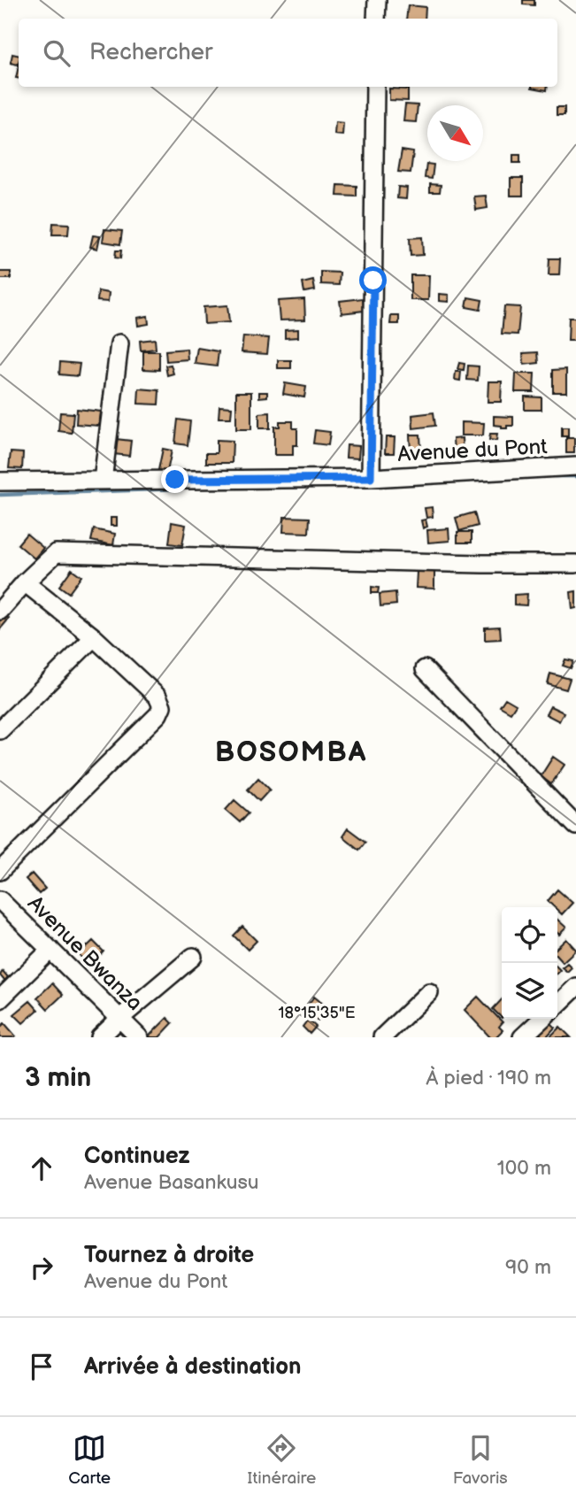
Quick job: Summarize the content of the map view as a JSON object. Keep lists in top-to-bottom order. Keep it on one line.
{"streets":{"street":["Avenue du Pont","Avenue Bwanza"]},"districts":["BOSOMBA"],"north":"bottom right","page":{"search":"Rechercher","heading":["3 min","À pied · 190 m"],"list":[["Continuez","Avenue Basankusu","100 m"],["Tournez à droite","Avenue du Pont","90 m"],"Arrivée à destination"],"nav":["Carte","Itinéraire","Favoris"]},"coordinates":["18°15'35\"E"]}
